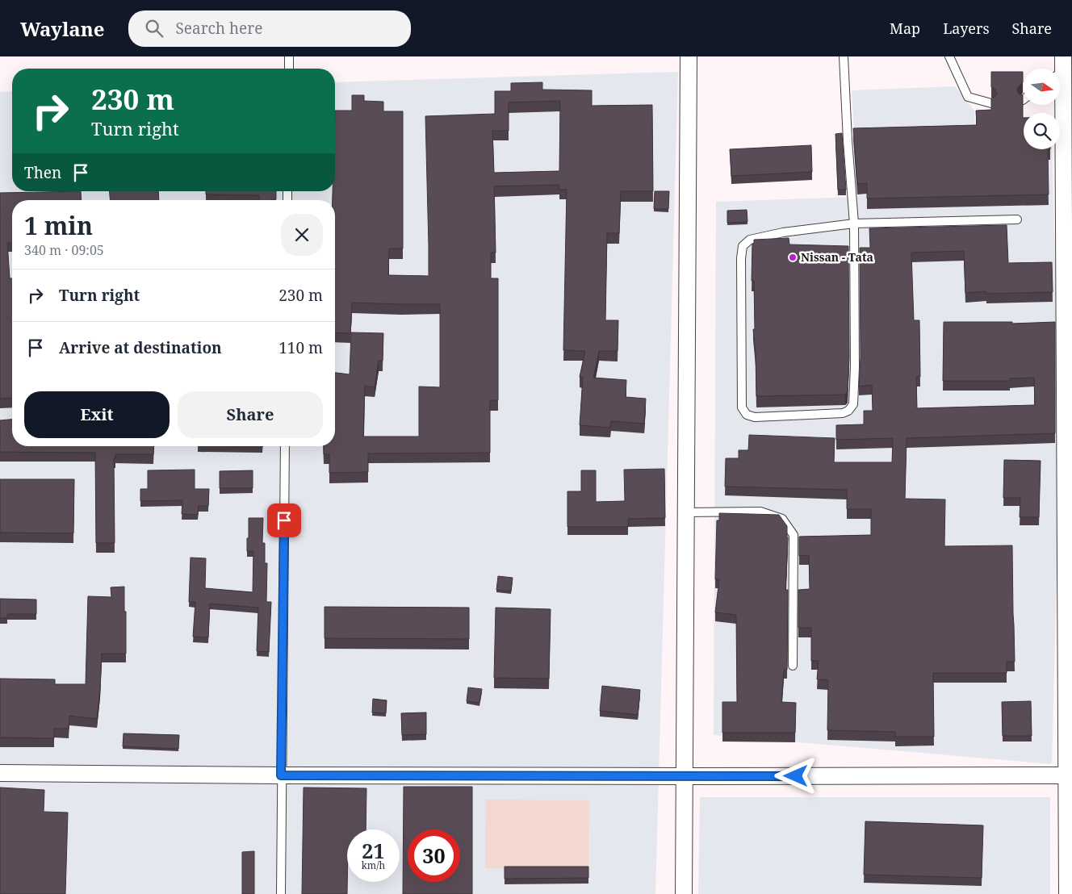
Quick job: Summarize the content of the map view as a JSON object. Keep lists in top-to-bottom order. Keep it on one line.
{"places":["Nissan - Tata"],"north":"right","page":{"header":"Waylane","search":"Search here","nav":["Map","Layers","Share"],"turn":["230 m","Turn right"],"then":"Then","heading":["1 min","340 m · 09:05"],"list":[{"name":"Turn right","value":"230 m"},{"name":"Arrive at destination","value":"110 m"}],"buttons":["Exit","Share"],"speed":"21 km/h","limit":"30"}}
